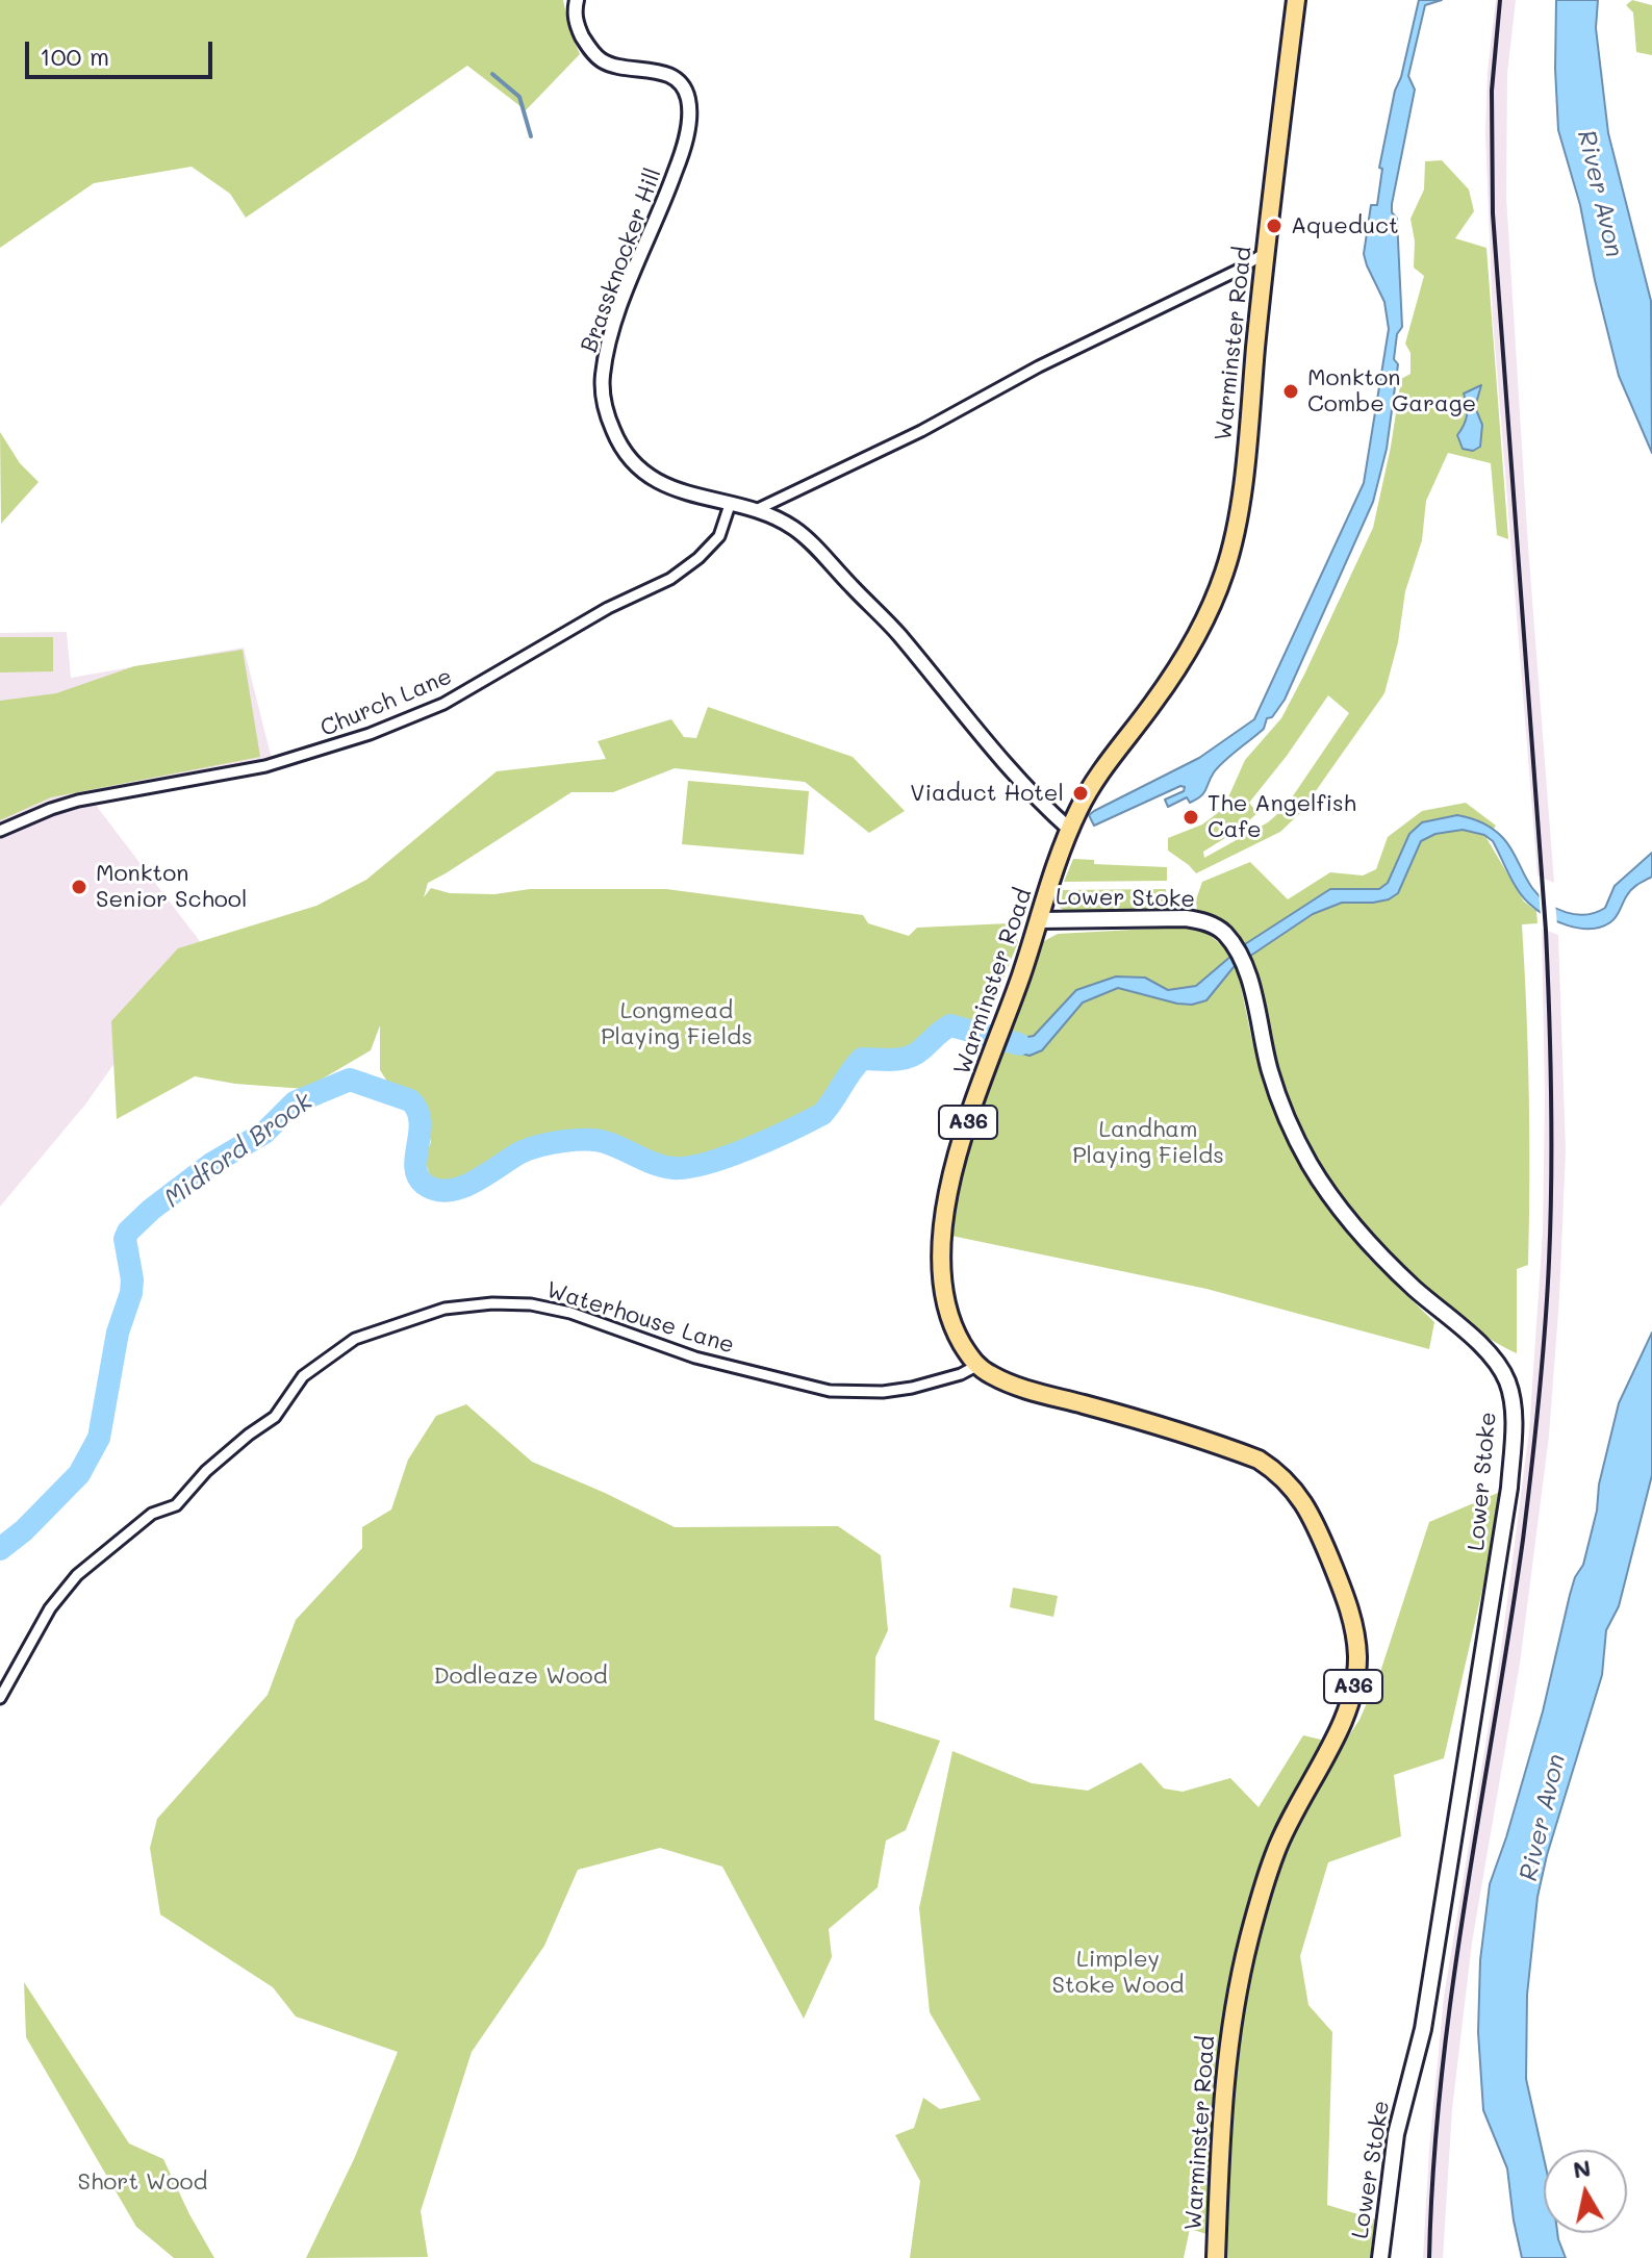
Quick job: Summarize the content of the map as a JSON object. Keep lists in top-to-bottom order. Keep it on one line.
{"streets":{"highway":["Warminster Road","A36"],"main road":["Lower Stoke"],"street":["Brassknocker Hill","Church Lane","Waterhouse Lane"]},"crossings":[["Brassknocker Hill","Warminster Road"],["Brassknocker Hill","Church Lane"],["Warminster Road","Lower Stoke"],["Warminster Road","Waterhouse Lane"]],"water":["River Avon","Midford Brook"],"parks":["Longmead Playing Fields","Landham Playing Fields","Dodleaze Wood","Limpley Stoke Wood","Short Wood"],"places":["Aqueduct","Monkton Combe Garage","Viaduct Hotel","The Angelfish Cafe","Monkton Senior School"],"scale_bar":"100 m","north":"top"}
